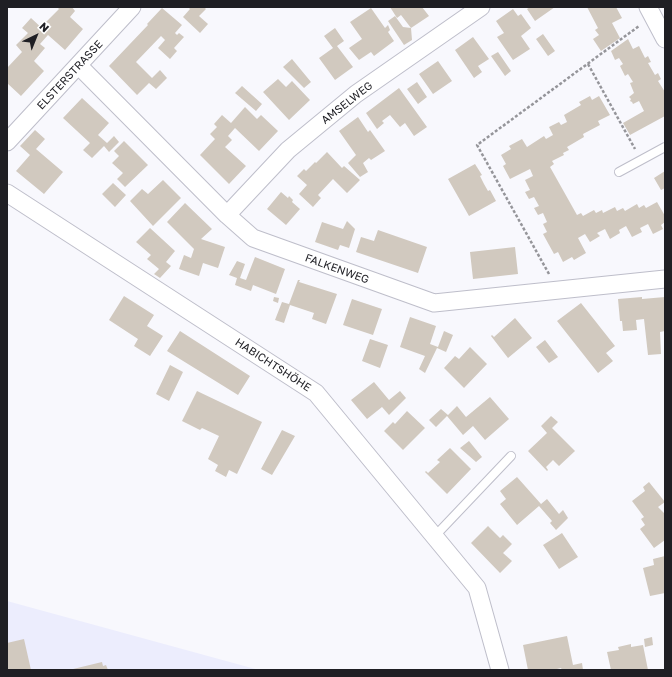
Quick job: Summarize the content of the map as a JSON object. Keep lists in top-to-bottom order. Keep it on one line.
{"streets":{"street":["ELSTERSTRASSE","AMSELWEG","FALKENWEG","HABICHTSHÖHE"]},"crossings":[["ELSTERSTRASSE","FALKENWEG"],["AMSELWEG","FALKENWEG"]],"north":"top right"}
